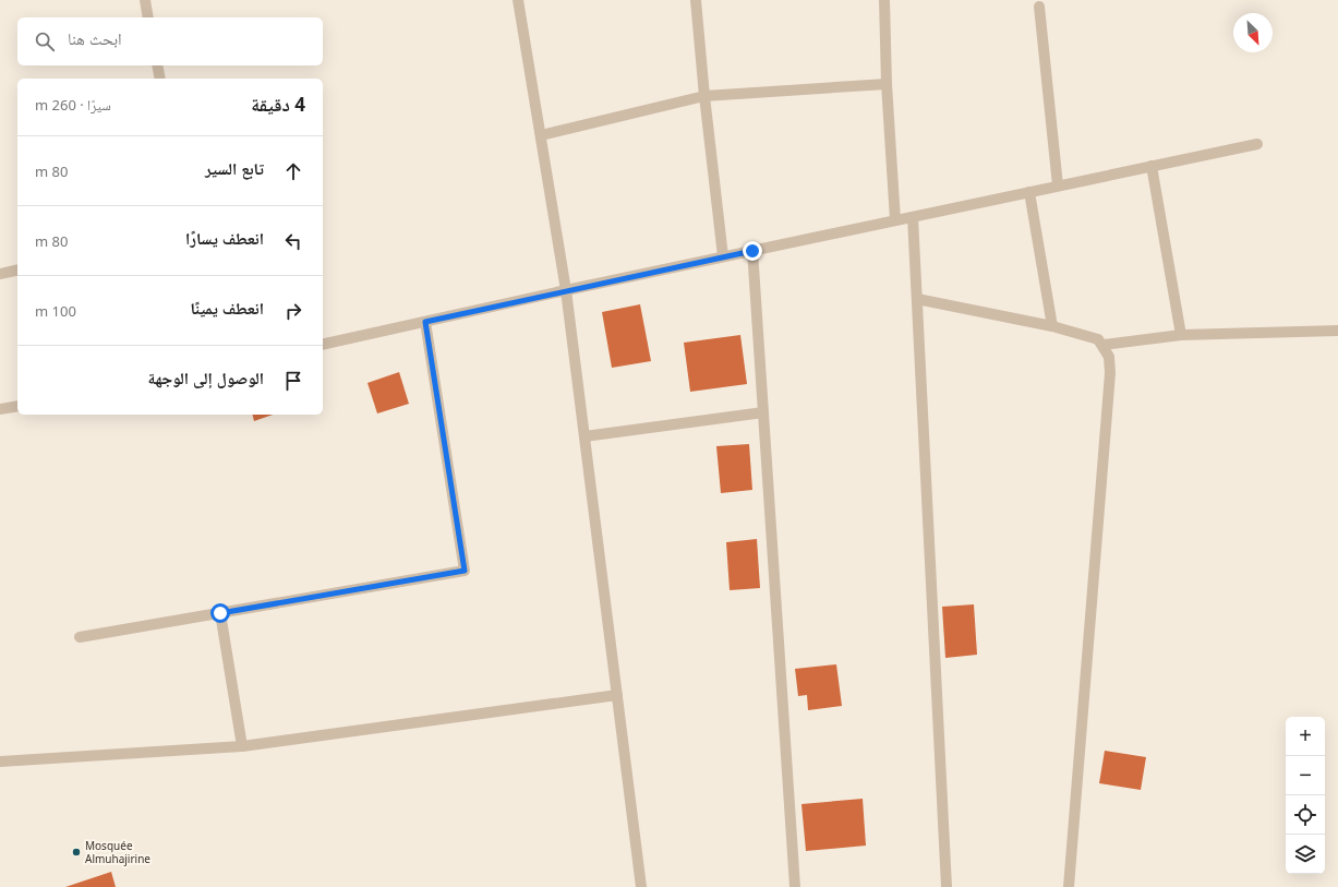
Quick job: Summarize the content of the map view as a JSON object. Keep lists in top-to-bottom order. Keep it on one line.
{"places":["Mosquée Almuhajirine"],"north":"bottom right","page":{"search":"ابحث هنا","heading":["4 دقيقة","سيرًا · 260 m"],"list":[["تابع السير","80 m"],["انعطف يسارًا","80 m"],["انعطف يمينًا","100 m"],"الوصول إلى الوجهة"],"map_buttons":["+","−"]}}
